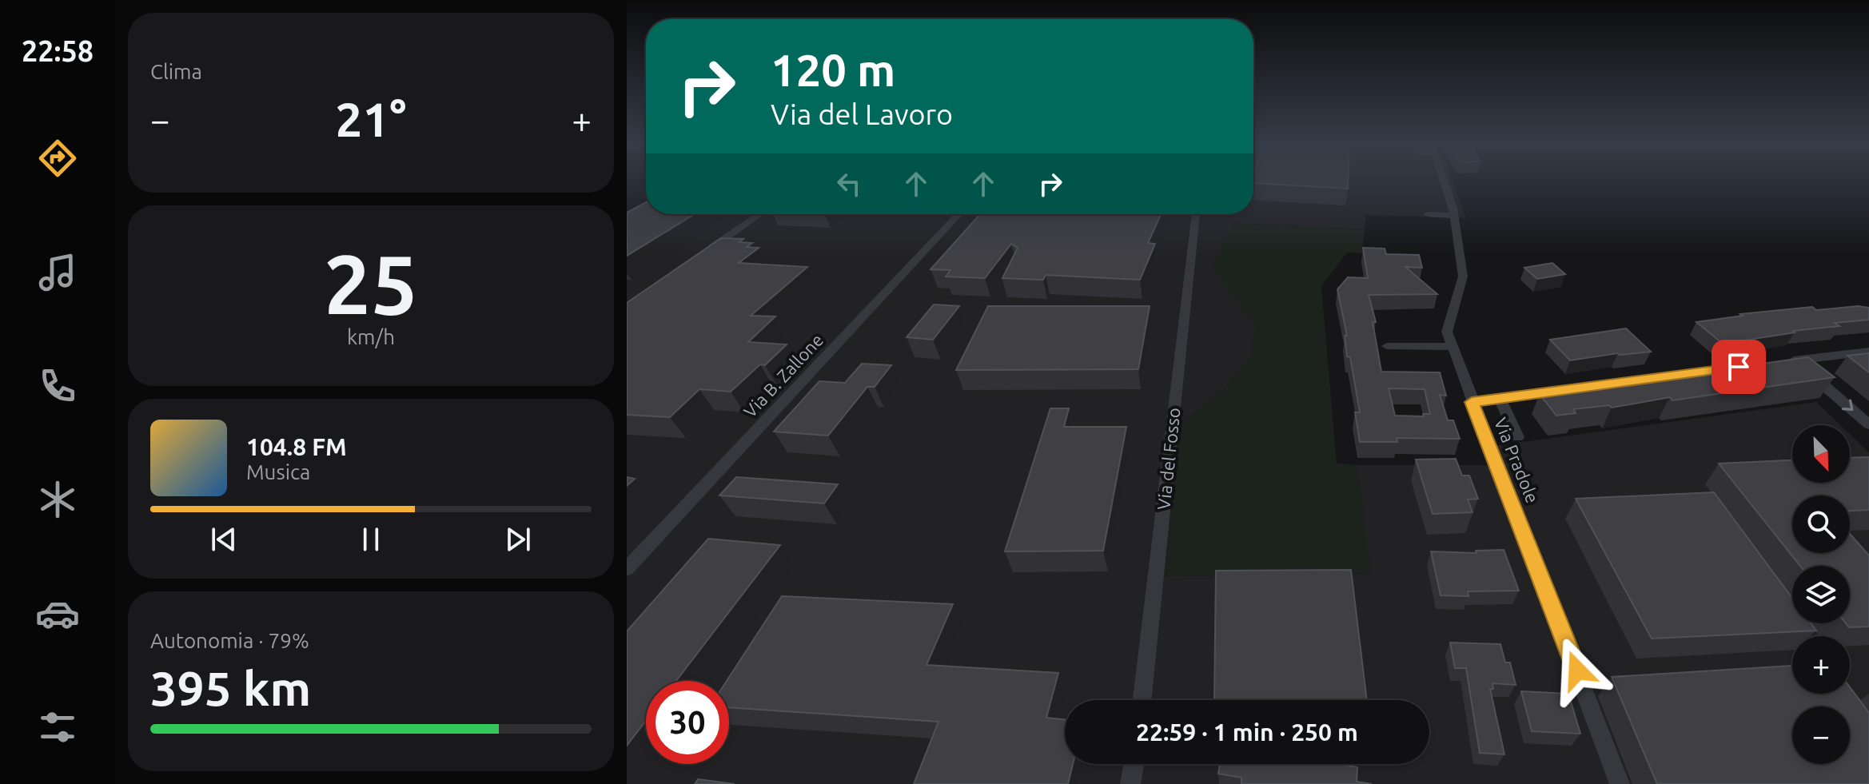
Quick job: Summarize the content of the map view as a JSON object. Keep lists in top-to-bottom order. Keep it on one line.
{"streets":{"street":["Via B. Zallone","Via del Fosso","Via Pradole"]},"north":"bottom right","page":{"tabs":"22:58","tile":["Clima",["25","km/h"],["Autonomia · 79%","395 km"]],"turn":["120 m","Via del Lavoro"],"heat":["−","21°","+"],"song":["104.8 FM","Musica"],"map_buttons":["+","−"],"limit":"30","trip":"22:59 · 1 min · 250 m"}}
